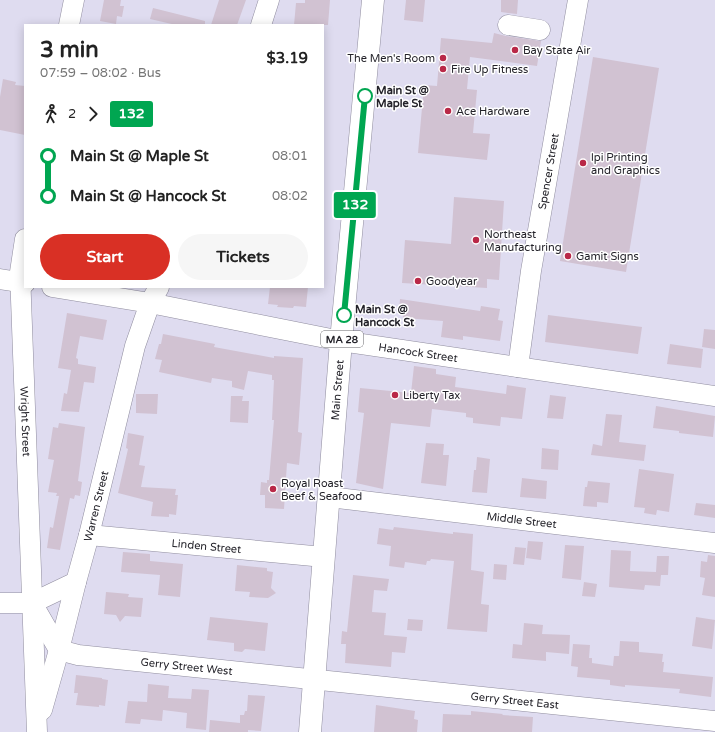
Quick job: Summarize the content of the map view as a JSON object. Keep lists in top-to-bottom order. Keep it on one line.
{"streets":{"main road":["MA 28","Main Street"],"street":["Spencer Street","Hancock Street","Wright Street","Warren Street","Middle Street","Linden Street","Gerry Street West","Gerry Street East"]},"crossings":[["Spencer Street","Hancock Street"],["Hancock Street","Main Street"],["Hancock Street","Warren Street"],["Main Street","Middle Street"],["Main Street","Linden Street"],["Main Street","Gerry Street West"],["Main Street","Gerry Street East"],["Wright Street","Warren Street"],["Warren Street","Linden Street"],["Warren Street","Gerry Street West"],["Gerry Street West","Gerry Street East"]],"places":["Bay State Air","The Men's Room","Fire Up Fitness","Main St @ Maple St","Ace Hardware","lpi Printing and Graphics","Northeast Manufacturing","Gamit Signs","Goodyear","Main St @ Hancock St","Liberty Tax","Royal Roast Beef & Seafood"],"lines":["bus line 132"],"page":{"on_map":"132","heading":["3 min","07:59 – 08:02 · Bus","$3.19"],"legs":["2","132"],"list":[{"name":"Main St @ Maple St","value":"08:01"},{"name":"Main St @ Hancock St","value":"08:02"}],"buttons":["Start","Tickets"]}}
